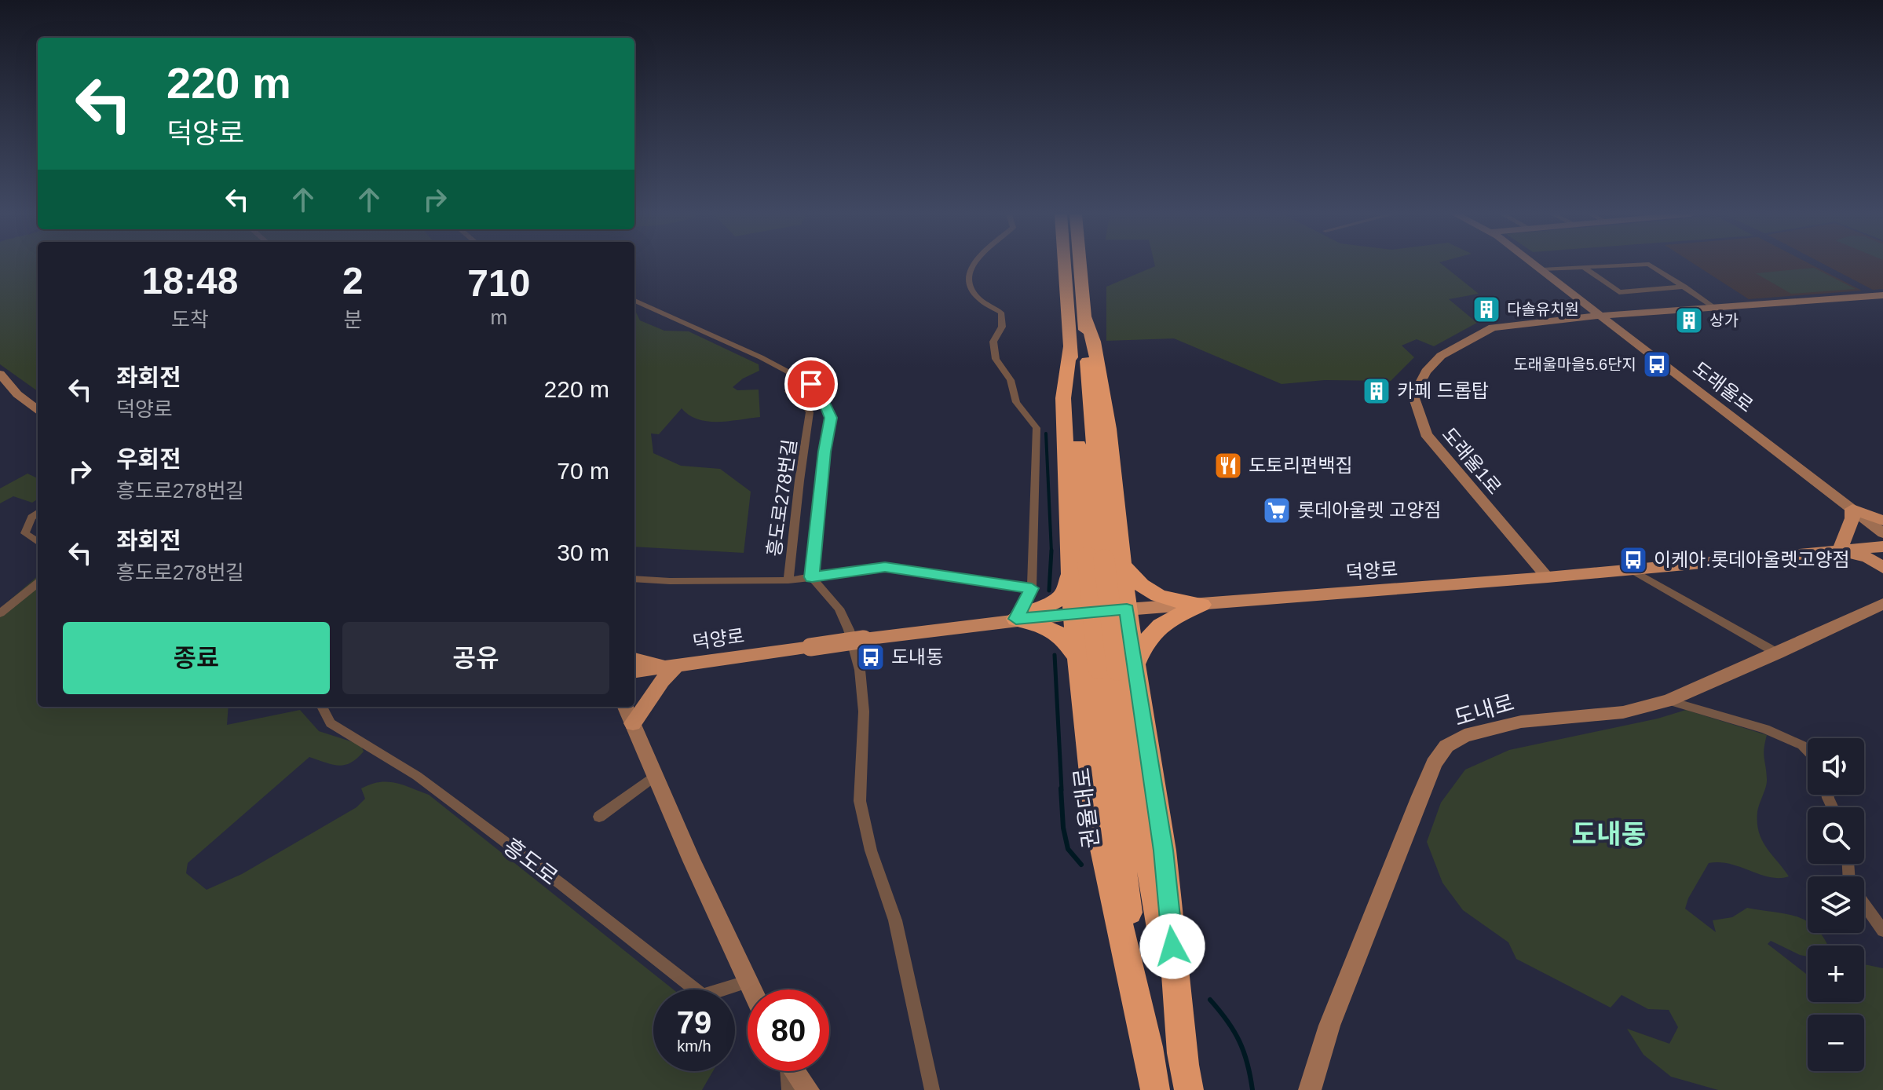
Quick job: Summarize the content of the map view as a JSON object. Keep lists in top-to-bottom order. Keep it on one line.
{"streets":{"highway":["권율대로"],"main road":["덕양로"],"street":["도래울로","도래울1로","흥도로278번길","도내로","흥도로"]},"crossings":[["도래울로","도래울1로"],["도래울1로","덕양로"]],"districts":["도내동"],"places":{"building":["다솔유치원","상가","카페 드롭탑"],"bus stop":["도래울마을5.6단지","이케아.롯데아울렛고양점","도내동"],"restaurant":["도토리편백집"],"supermarket":["롯데아울렛 고양점"]},"page":{"turn":["220 m","덕양로"],"eta":["18:48","도착","2","분","710","m"],"list":[{"name":"좌회전","note":"덕양로","value":"220 m"},{"name":"우회전","note":"흥도로278번길","value":"70 m"},{"name":"좌회전","note":"흥도로278번길","value":"30 m"}],"buttons":["종료","공유"],"map_buttons":["+","−"],"speed":"79 km/h","limit":"80"}}
